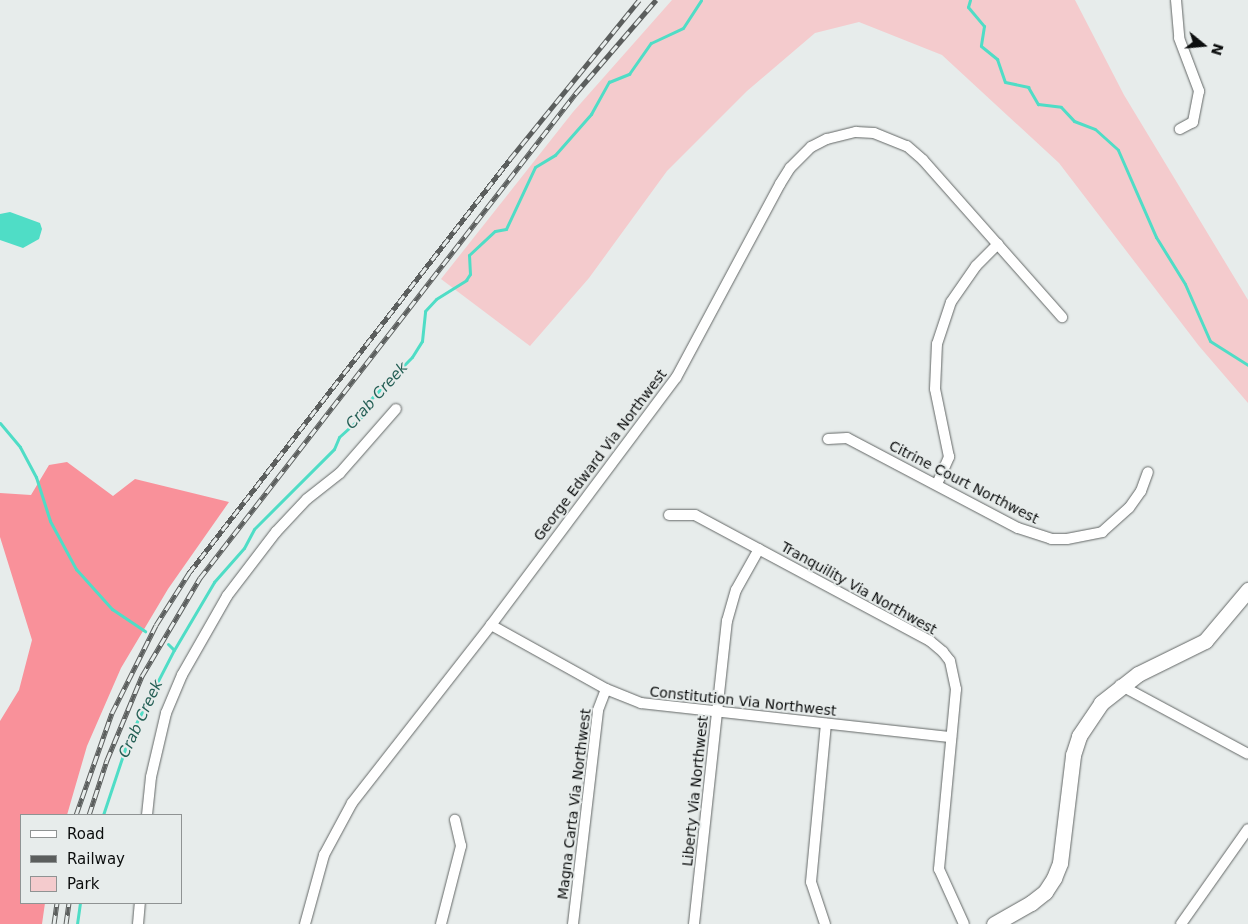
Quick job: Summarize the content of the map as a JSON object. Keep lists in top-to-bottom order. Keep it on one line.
{"streets":{"street":["George Edward Via Northwest","Citrine Court Northwest","Tranquility Via Northwest","Constitution Via Northwest","Liberty Via Northwest","Magna Carta Via Northwest"]},"crossings":[["George Edward Via Northwest","Constitution Via Northwest"],["Tranquility Via Northwest","Constitution Via Northwest"],["Tranquility Via Northwest","Liberty Via Northwest"],["Constitution Via Northwest","Liberty Via Northwest"],["Constitution Via Northwest","Magna Carta Via Northwest"]],"water":["Crab Creek"],"legend":["Road","Railway","Park"],"north":"right"}
